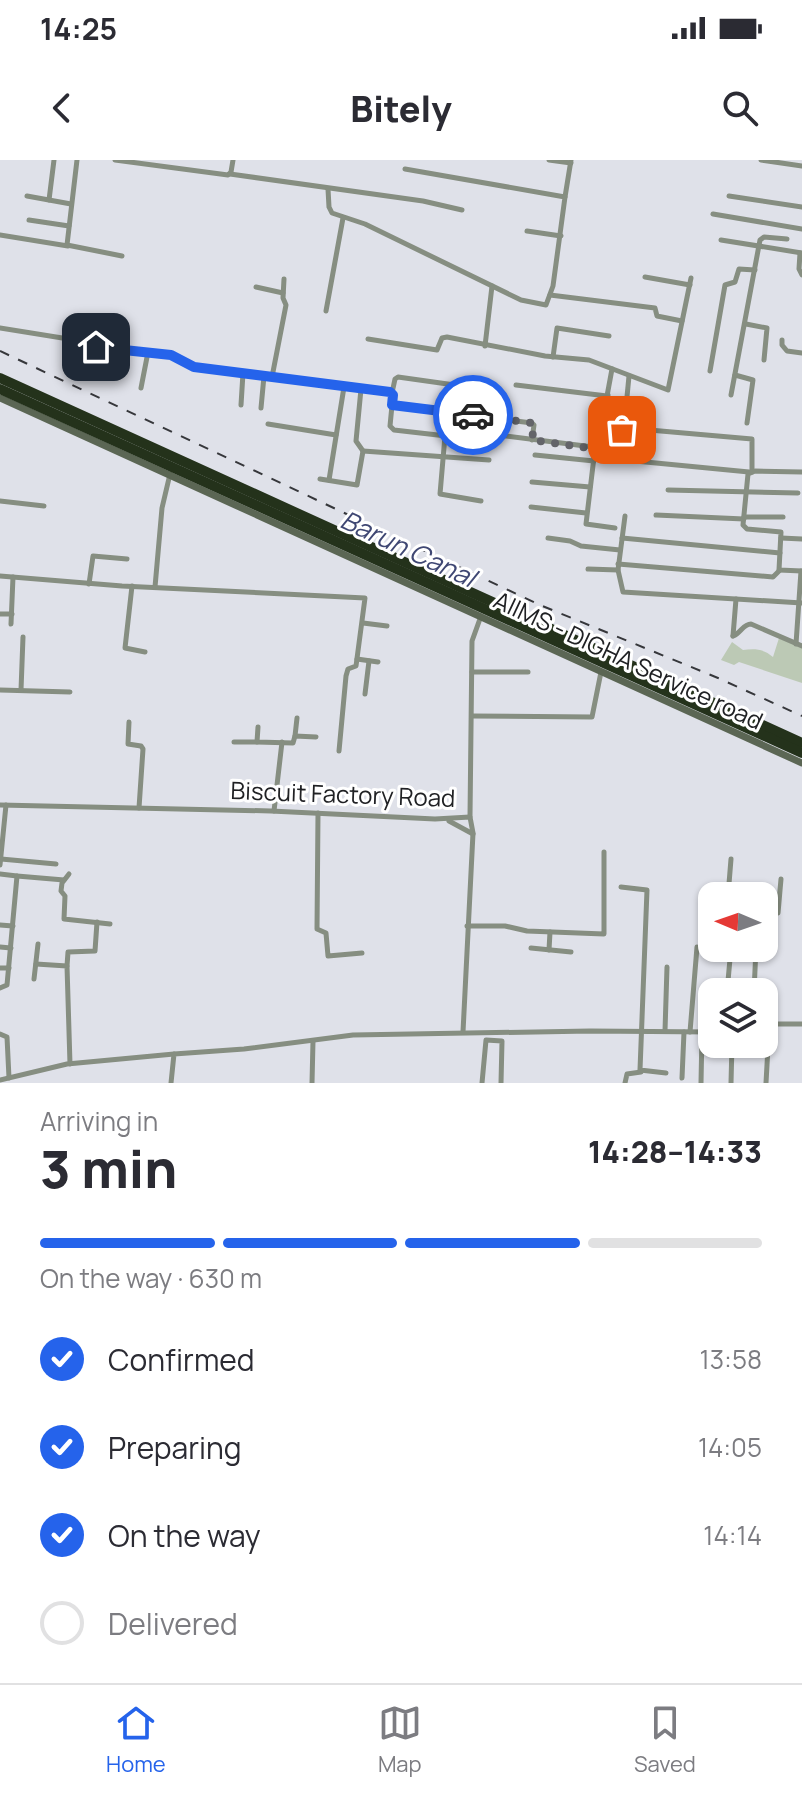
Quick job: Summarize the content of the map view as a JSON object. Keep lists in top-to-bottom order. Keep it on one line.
{"streets":{"main road":["AIIMS - DIGHA Service road"],"street":["Biscuit Factory Road"]},"water":["Barun Canal"],"north":"left","page":{"status":"14:25","header":"Bitely","heading":["3 min","Arriving in","14:28–14:33"],"bar":"On the way · 630 m","list":[["Confirmed","13:58"],["Preparing","14:05"],["On the way","14:14"],"Delivered"],"tabs":["Home","Map","Saved"]}}
